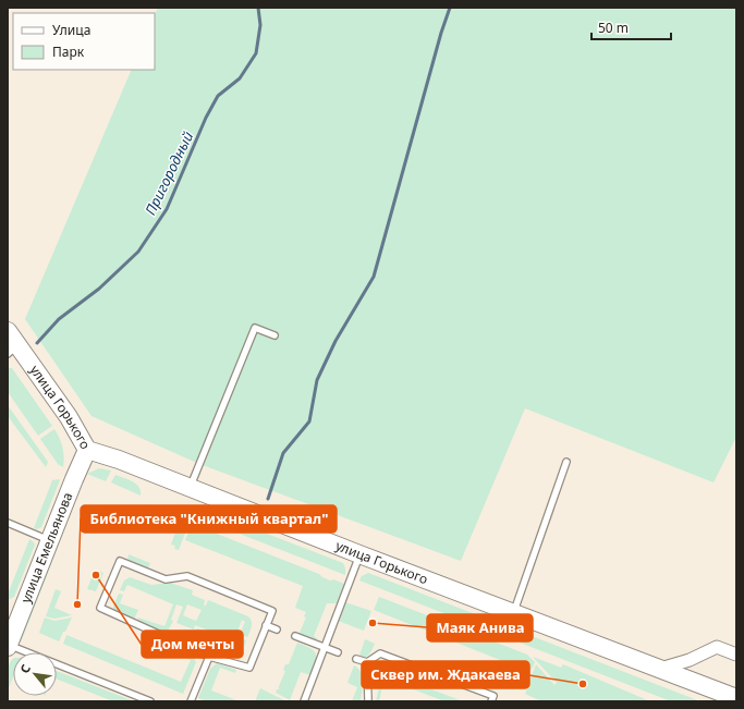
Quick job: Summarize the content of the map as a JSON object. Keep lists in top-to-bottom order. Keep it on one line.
{"streets":{"main road":["улица Горького","улица Емельянова"]},"crossings":[["улица Горького","улица Емельянова"]],"water":["Пригородный"],"places":["Дом мечты","Библиотека \"Книжный квартал\"","Маяк Анива","Сквер им. Ждакаева"],"legend":["Улица","Парк"],"scale_bar":"50 m","north":"top left"}
